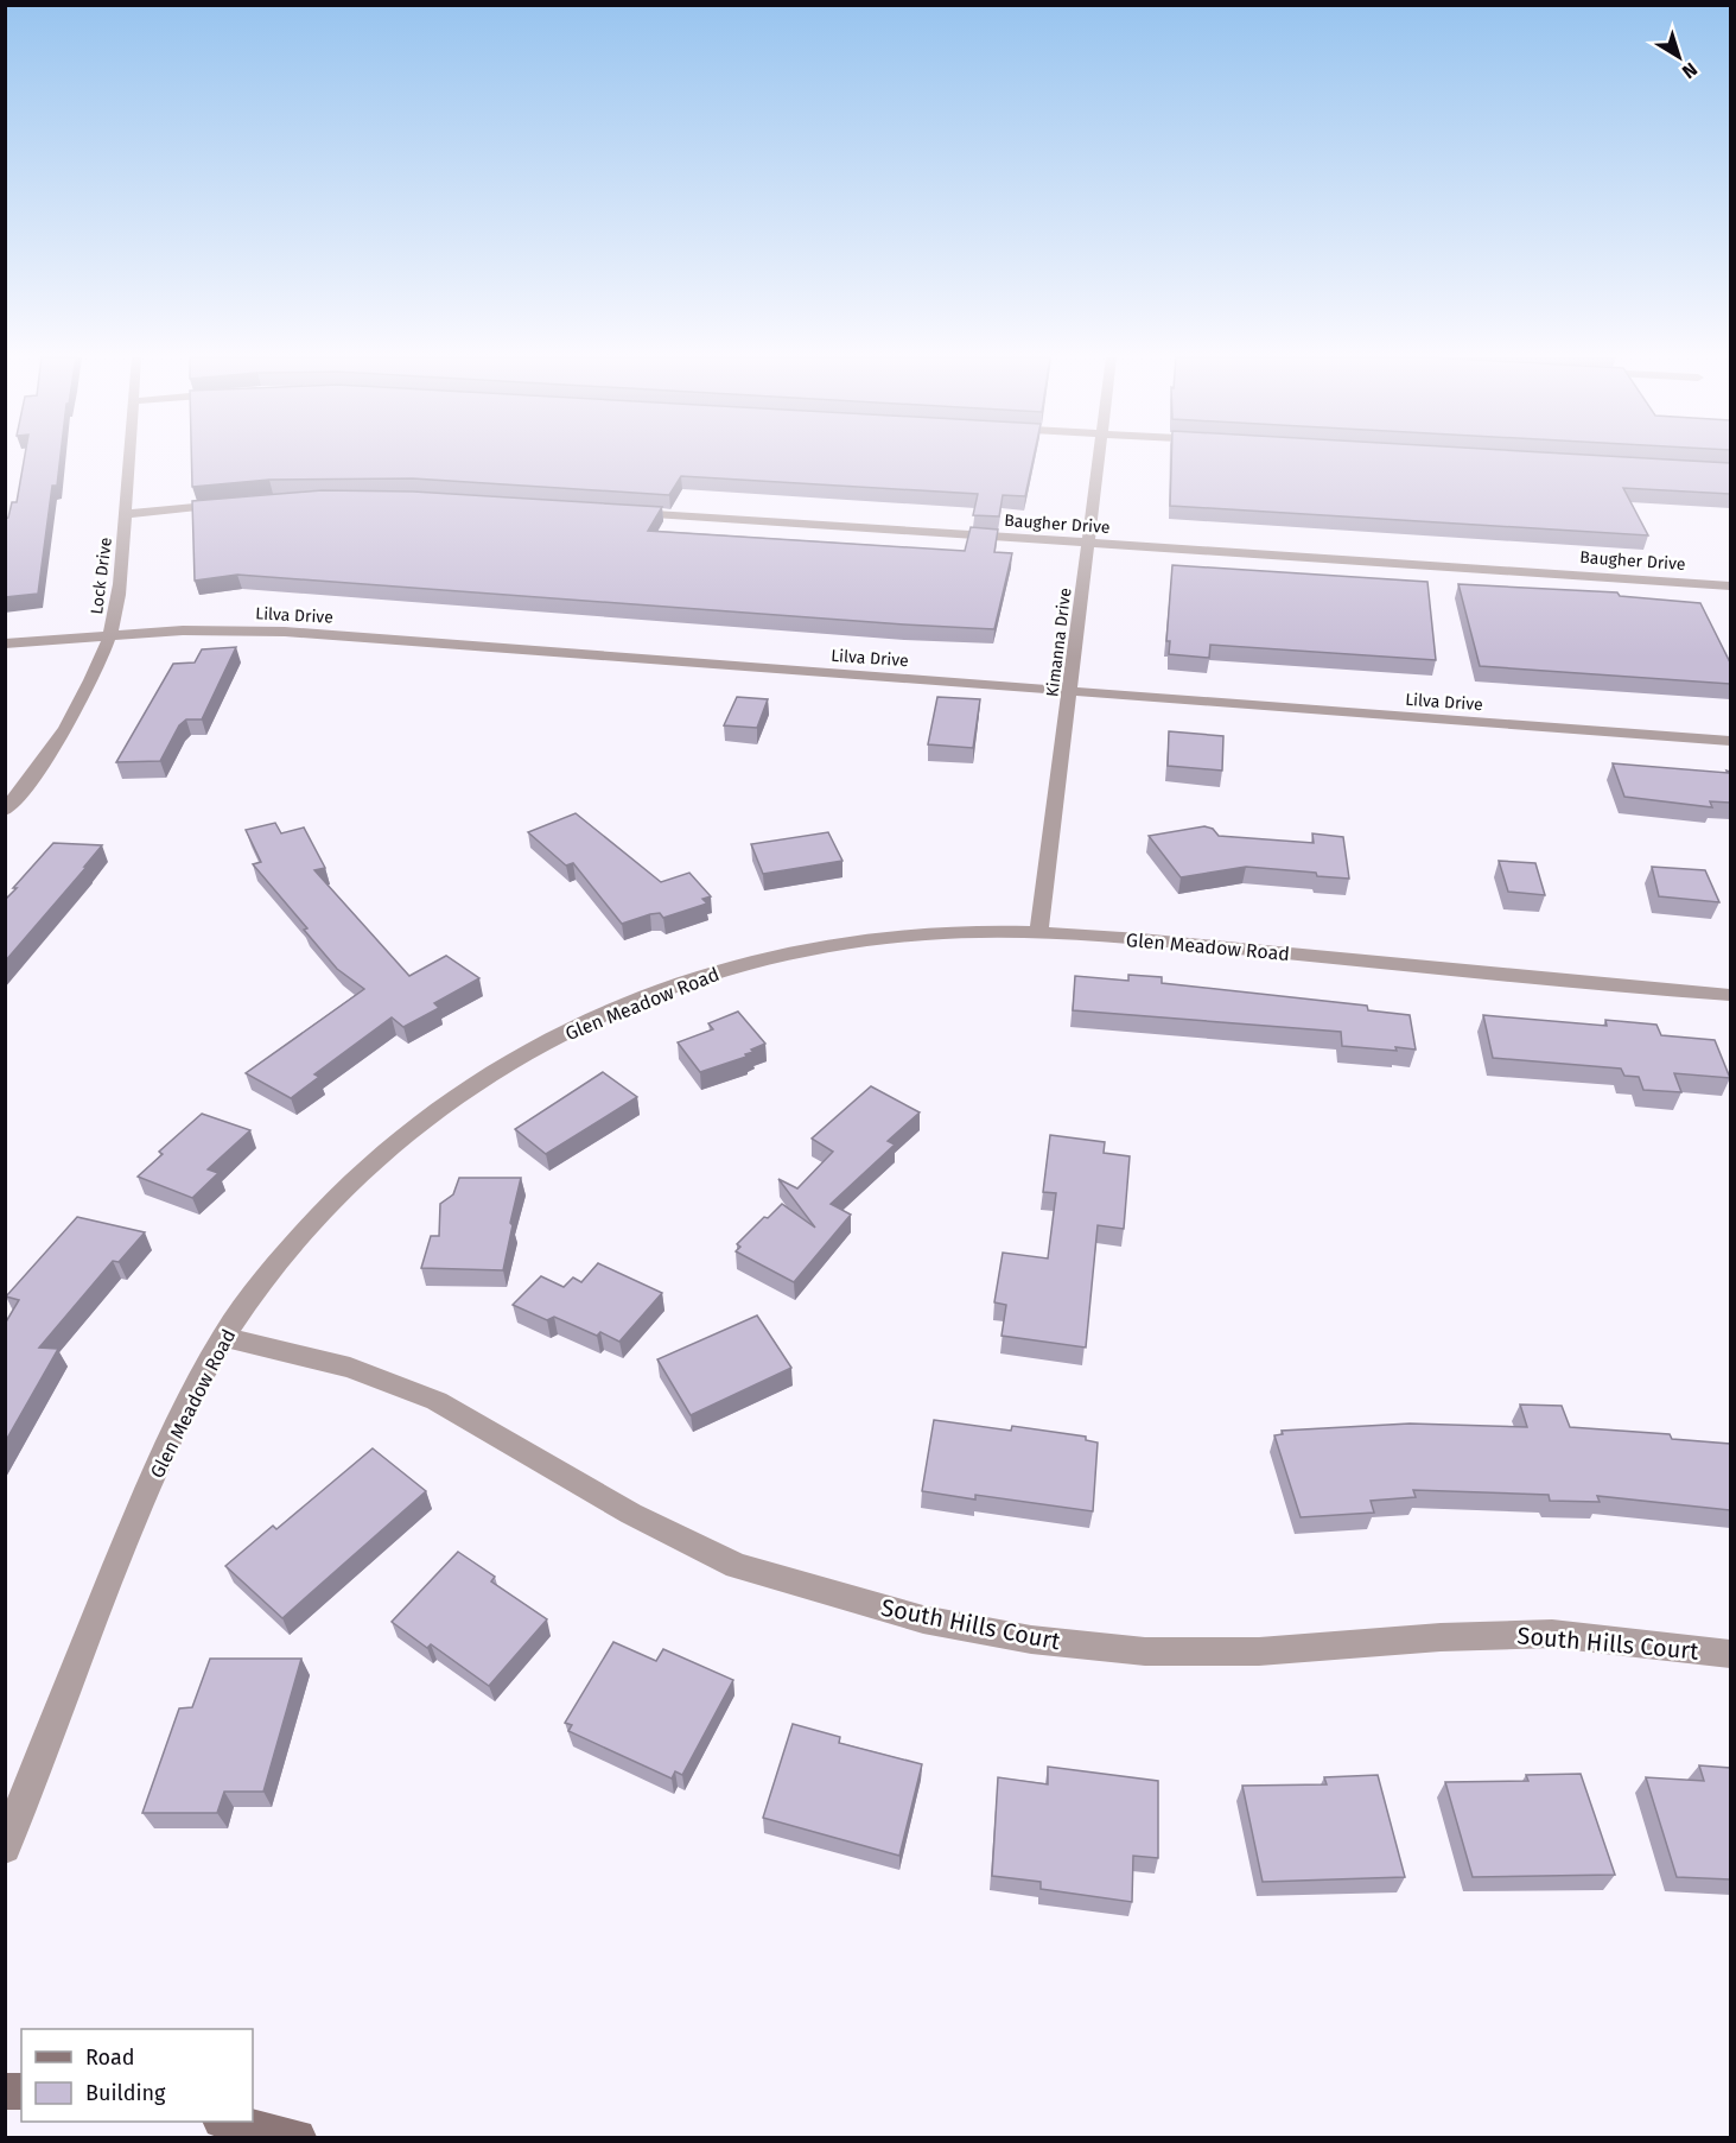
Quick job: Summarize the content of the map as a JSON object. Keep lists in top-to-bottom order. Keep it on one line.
{"streets":{"street":["Baugher Drive","Lock Drive","Lilva Drive","Kimanna Drive","Glen Meadow Road","South Hills Court"]},"crossings":[["Baugher Drive","Kimanna Drive"],["Lock Drive","Lilva Drive"],["Lilva Drive","Kimanna Drive"],["Kimanna Drive","Glen Meadow Road"],["Glen Meadow Road","South Hills Court"]],"legend":["Road","Building"],"north":"bottom right"}
